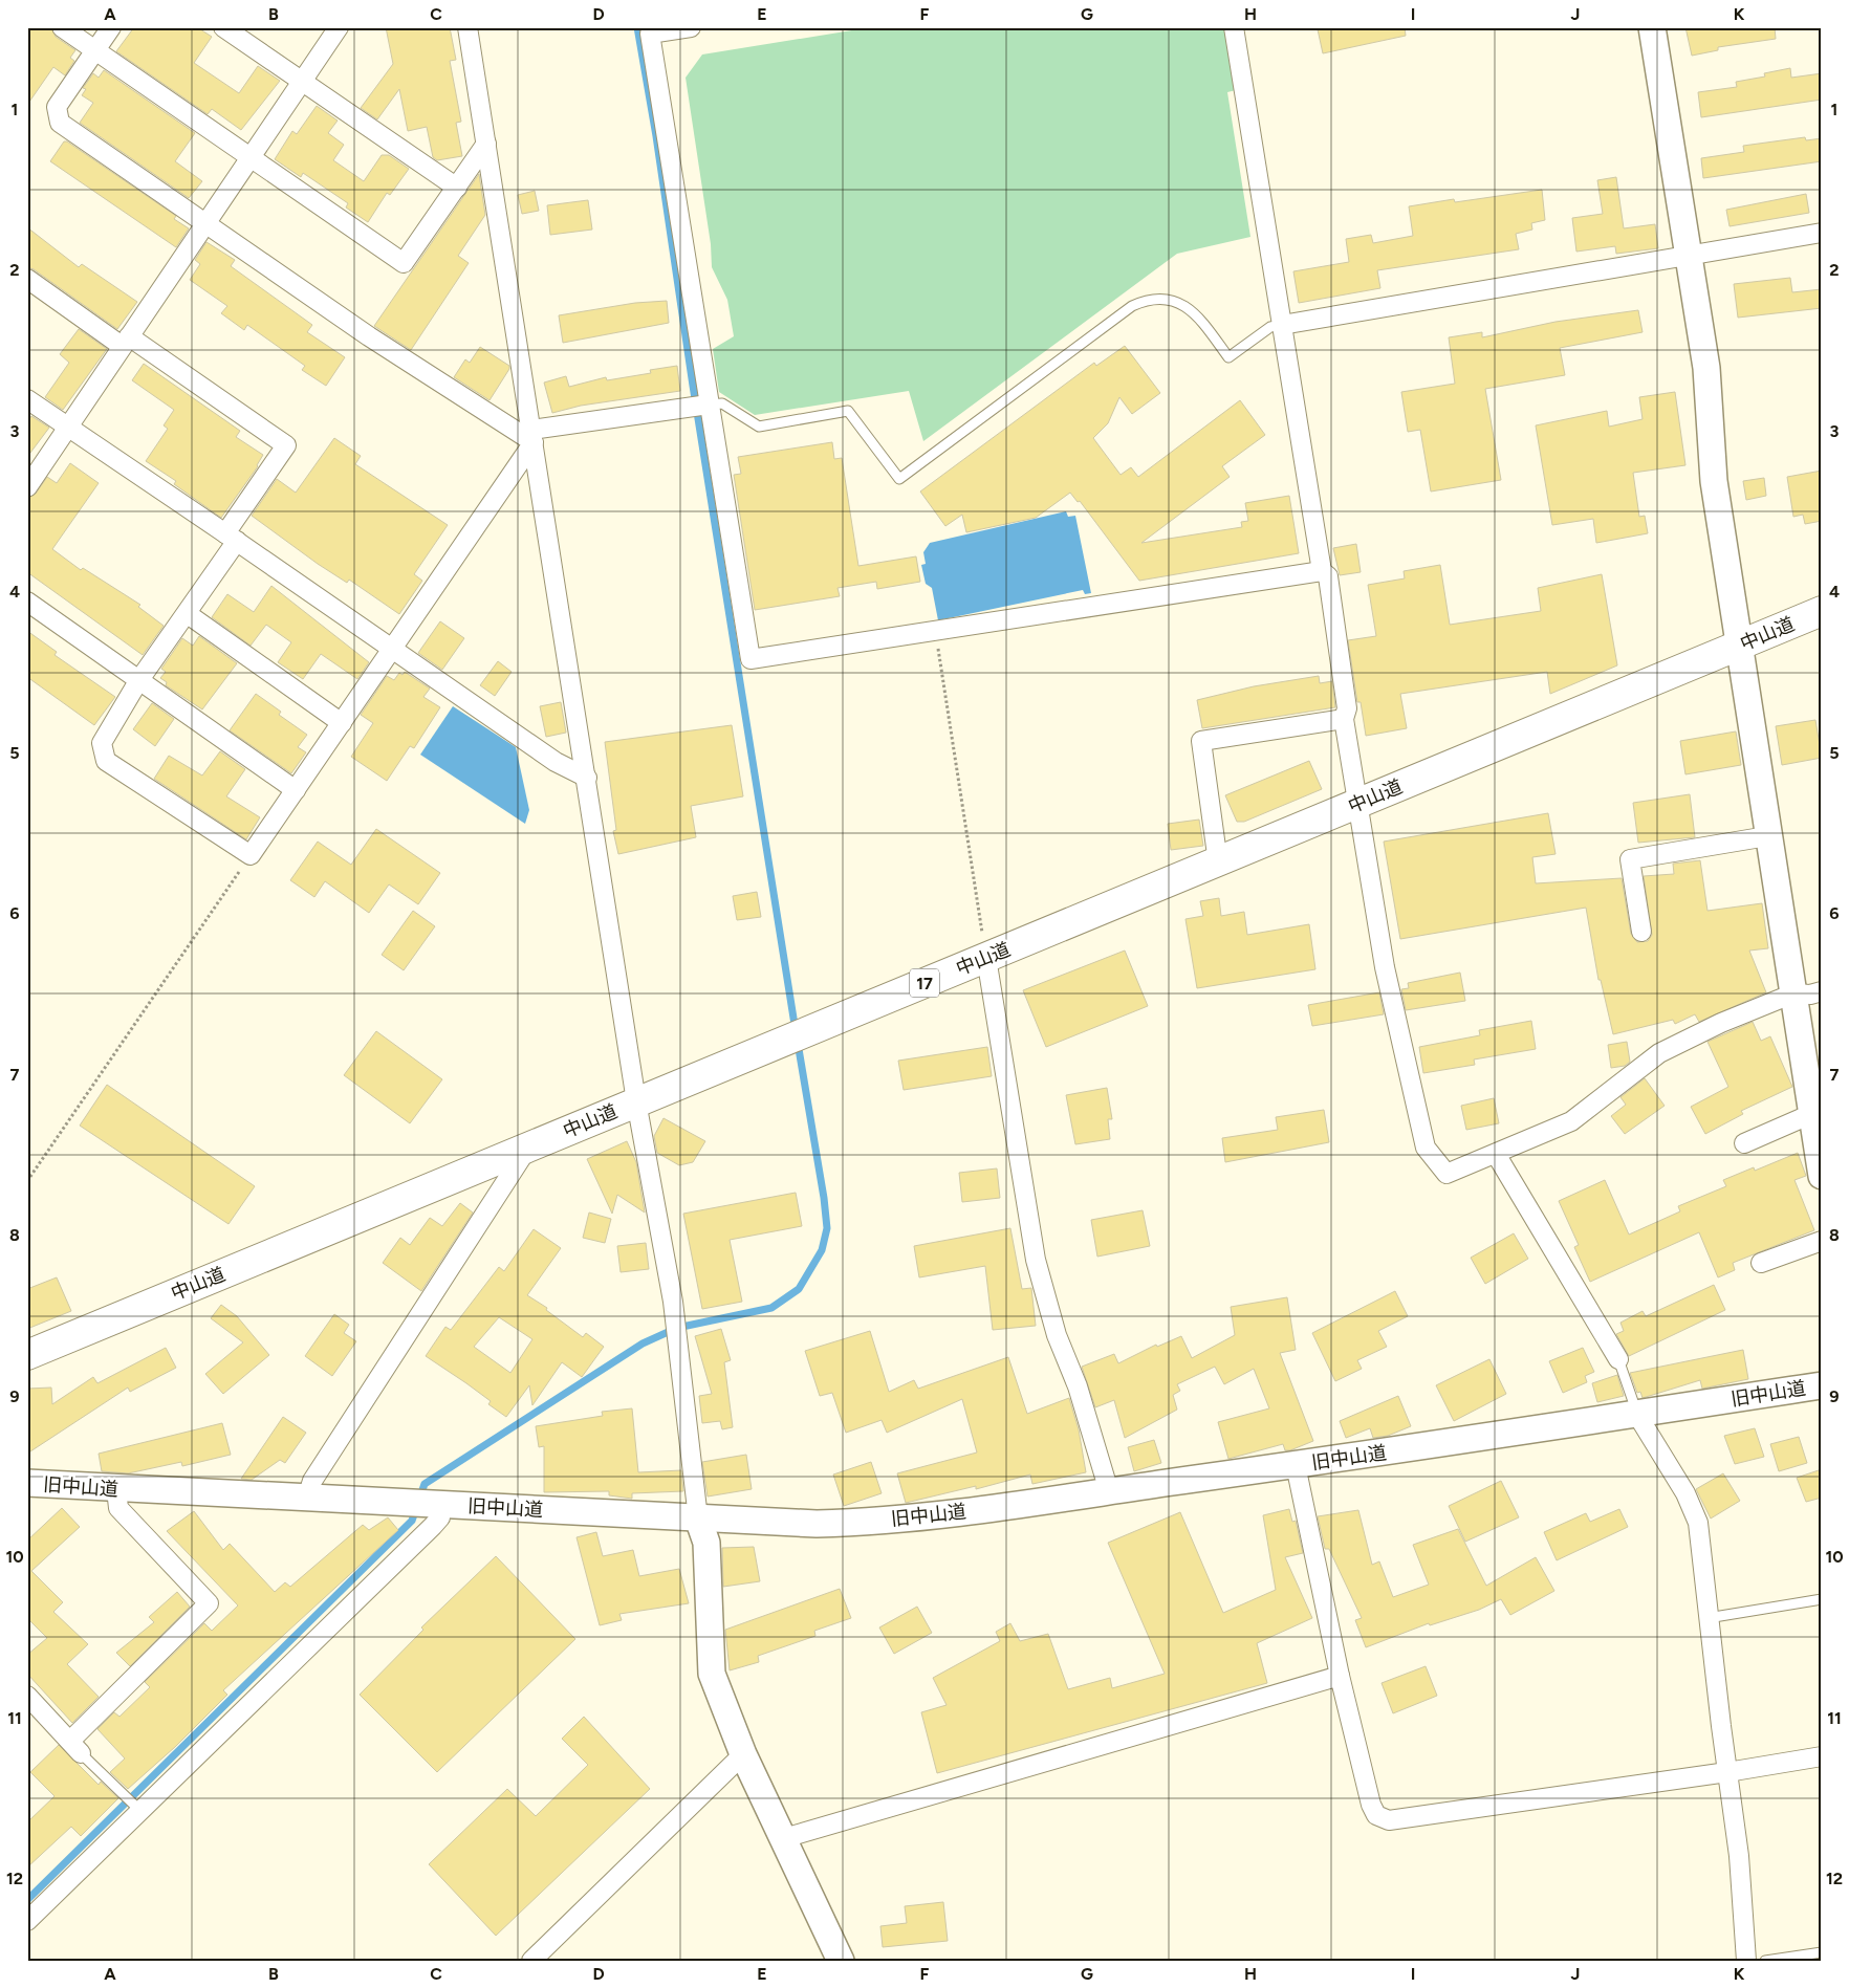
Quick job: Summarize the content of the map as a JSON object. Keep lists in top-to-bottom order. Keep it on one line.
{"streets":{"highway":["中山道","17"],"main road":["旧中山道"]},"grid":{"columns":["A","B","C","D","E","F","G","H","I","J","K"],"rows":["1","2","3","4","5","6","7","8","9","10","11","12"]}}
